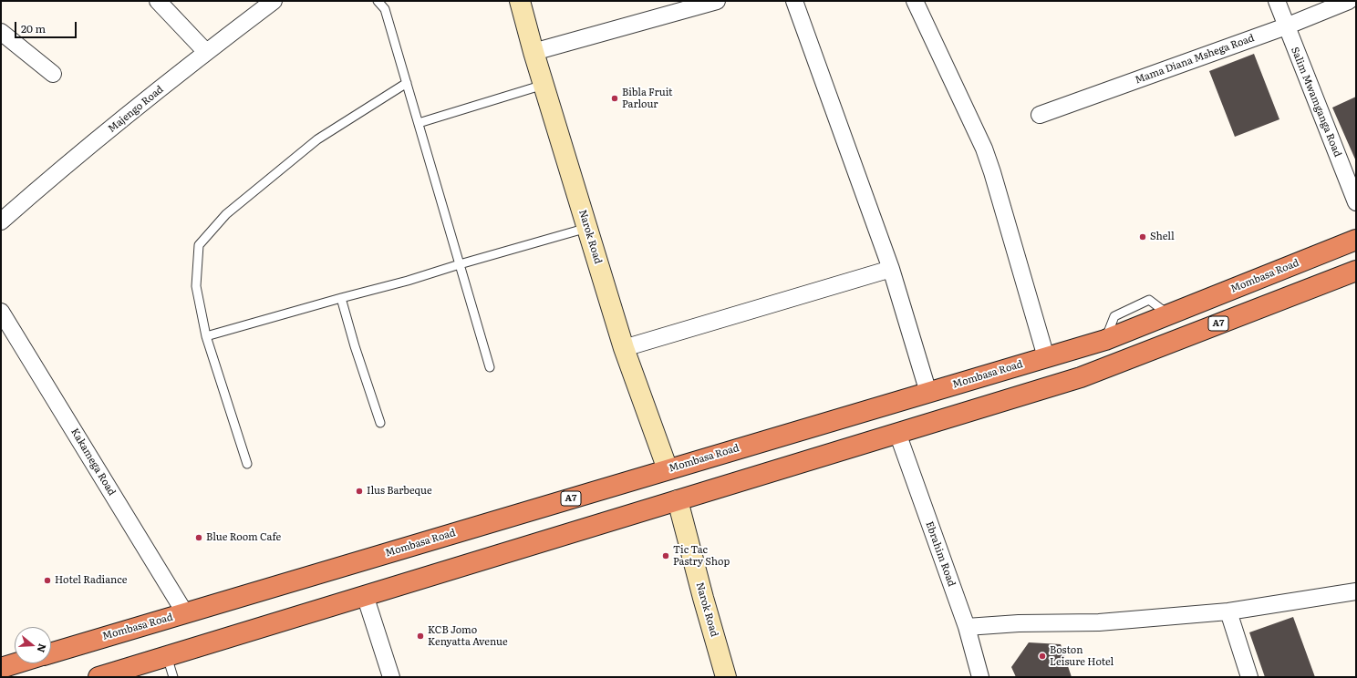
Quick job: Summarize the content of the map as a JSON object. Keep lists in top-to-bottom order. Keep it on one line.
{"streets":{"highway":["Mombasa Road","A7"],"street":["Mama Diana Mshega Road","Salim Mwamganga Road","Majengo Road","Narok Road","Kakamega Road","Ebrahim Road"]},"crossings":[["Mama Diana Mshega Road","Salim Mwamganga Road"],["Narok Road","Mombasa Road"],["Narok Road","A7"],["Mombasa Road","Kakamega Road"],["A7","Ebrahim Road"]],"places":["Bibla Fruit Parlour","Shell","Ilus Barbeque","Blue Room Cafe","Tic Tac Pastry Shop","Hotel Radiance","KCB Jomo Kenyatta Avenue","Boston Leisure Hotel"],"scale_bar":"20 m","north":"right"}
